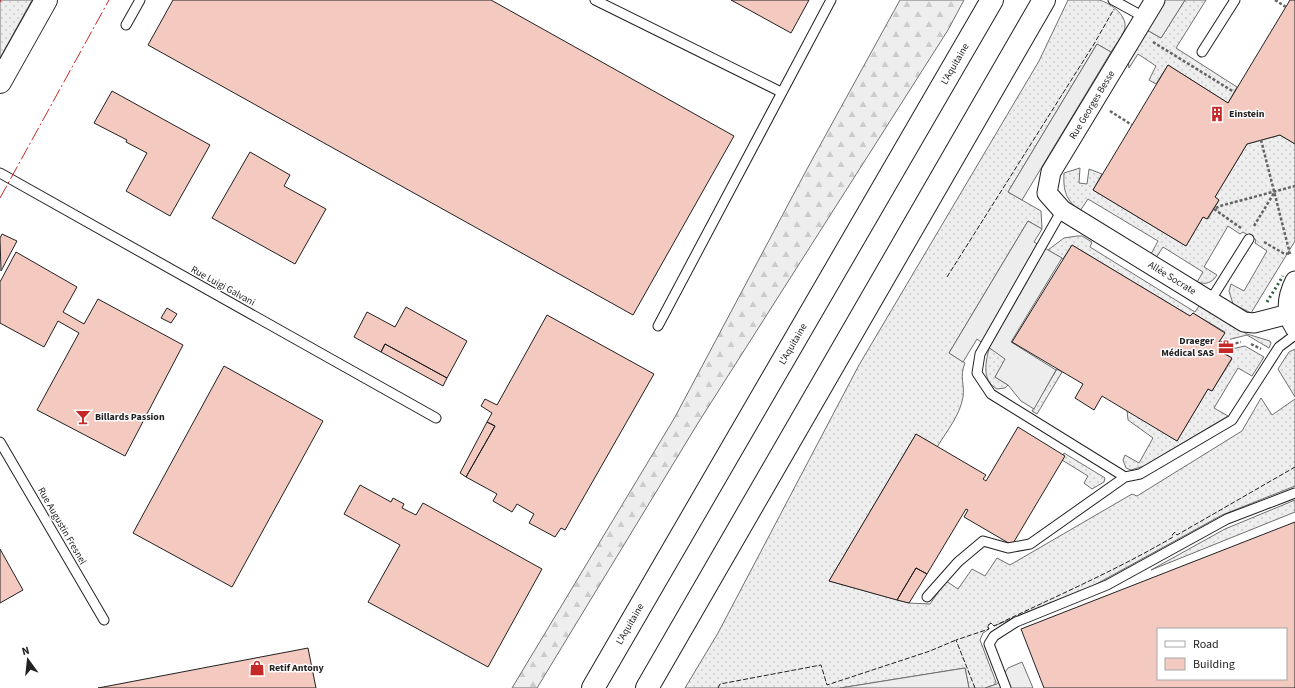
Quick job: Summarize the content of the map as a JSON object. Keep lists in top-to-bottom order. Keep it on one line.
{"streets":{"main road":["L'Aquitaine"],"street":["Rue Georges Besse","Allée Socrate"],"lane":["Rue Luigi Galvani","Rue Augustin Fresnel"]},"crossings":[["Rue Georges Besse","Allée Socrate"]],"places":{"building":["Einstein"],"office":["Draeger Médical SAS"],"bar":["Billards Passion"],"shop":["Retif Antony"]},"legend":["Road","Building"],"north":"top"}
